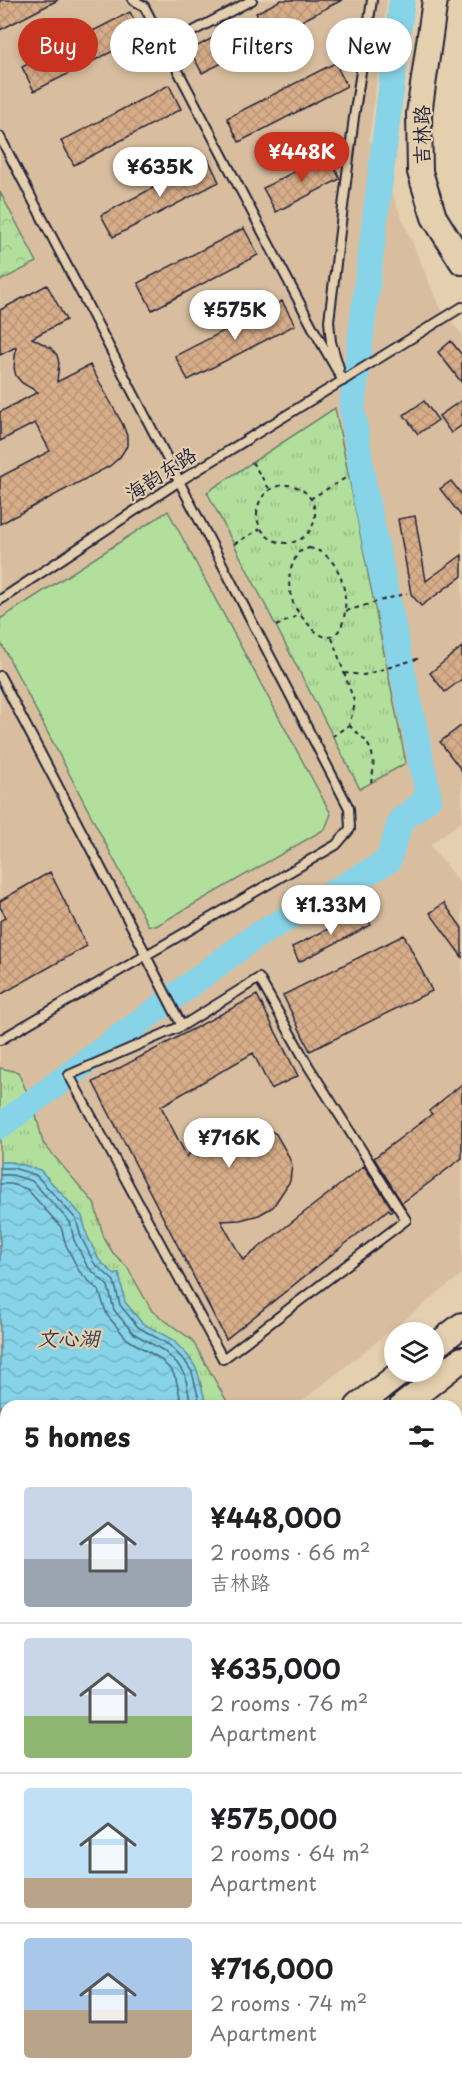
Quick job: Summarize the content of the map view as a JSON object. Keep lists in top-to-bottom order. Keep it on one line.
{"streets":{"main road":["吉林路"],"lane":["海韵东路"]},"water":["文心湖"],"page":{"chip":["Buy","Rent","Filters","New"],"price":["¥448K","¥635K","¥575K","¥1.33M","¥716K"],"heading":"5 homes","list":[{"name":"¥448,000","note":"2 rooms · 66 m² · 吉林路"},{"name":"¥635,000","note":"2 rooms · 76 m² · Apartment"},{"name":"¥575,000","note":"2 rooms · 64 m² · Apartment"},{"name":"¥716,000","note":"2 rooms · 74 m² · Apartment"}]}}
